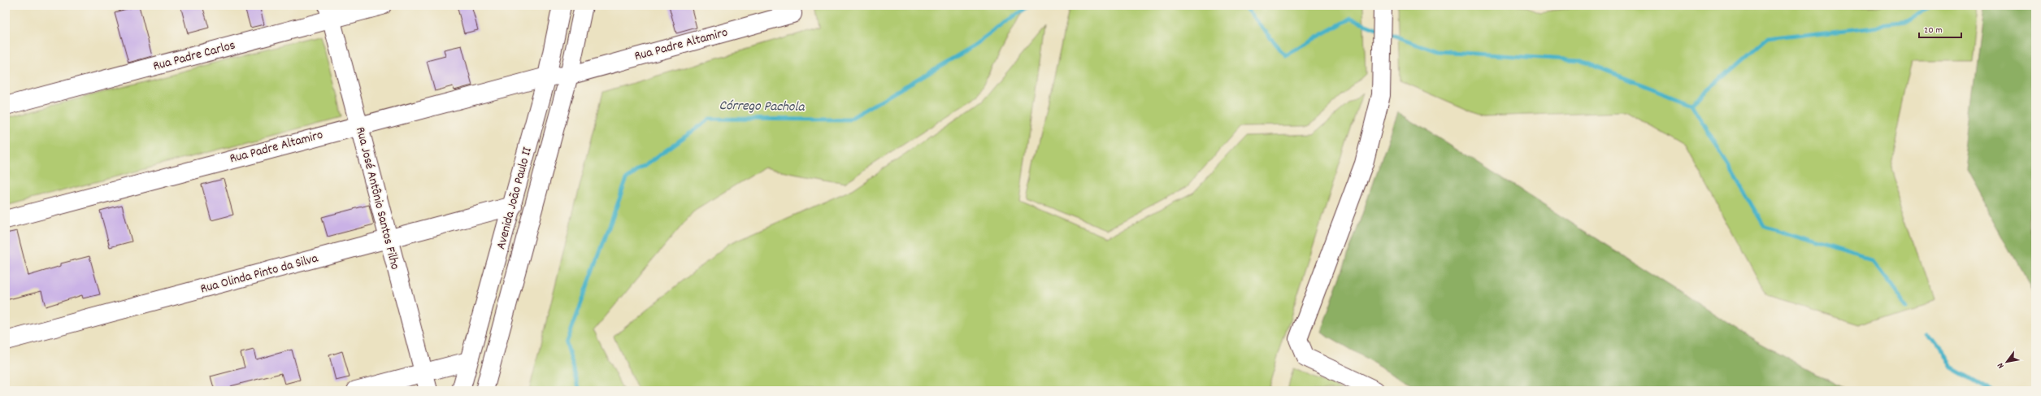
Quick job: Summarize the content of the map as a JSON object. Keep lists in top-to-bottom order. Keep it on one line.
{"streets":{"street":["Rua Padre Altamiro","Rua Padre Carlos","Rua José Antônio Santos Filho","Avenida João Paulo II","Rua Olinda Pinto da Silva"]},"crossings":[["Rua Padre Altamiro","Rua José Antônio Santos Filho"],["Rua Padre Altamiro","Avenida João Paulo II"],["Rua Padre Carlos","Rua José Antônio Santos Filho"],["Rua José Antônio Santos Filho","Rua Olinda Pinto da Silva"],["Avenida João Paulo II","Rua Olinda Pinto da Silva"]],"water":["Córrego Pachola"],"scale_bar":"20 m","north":"bottom left"}
